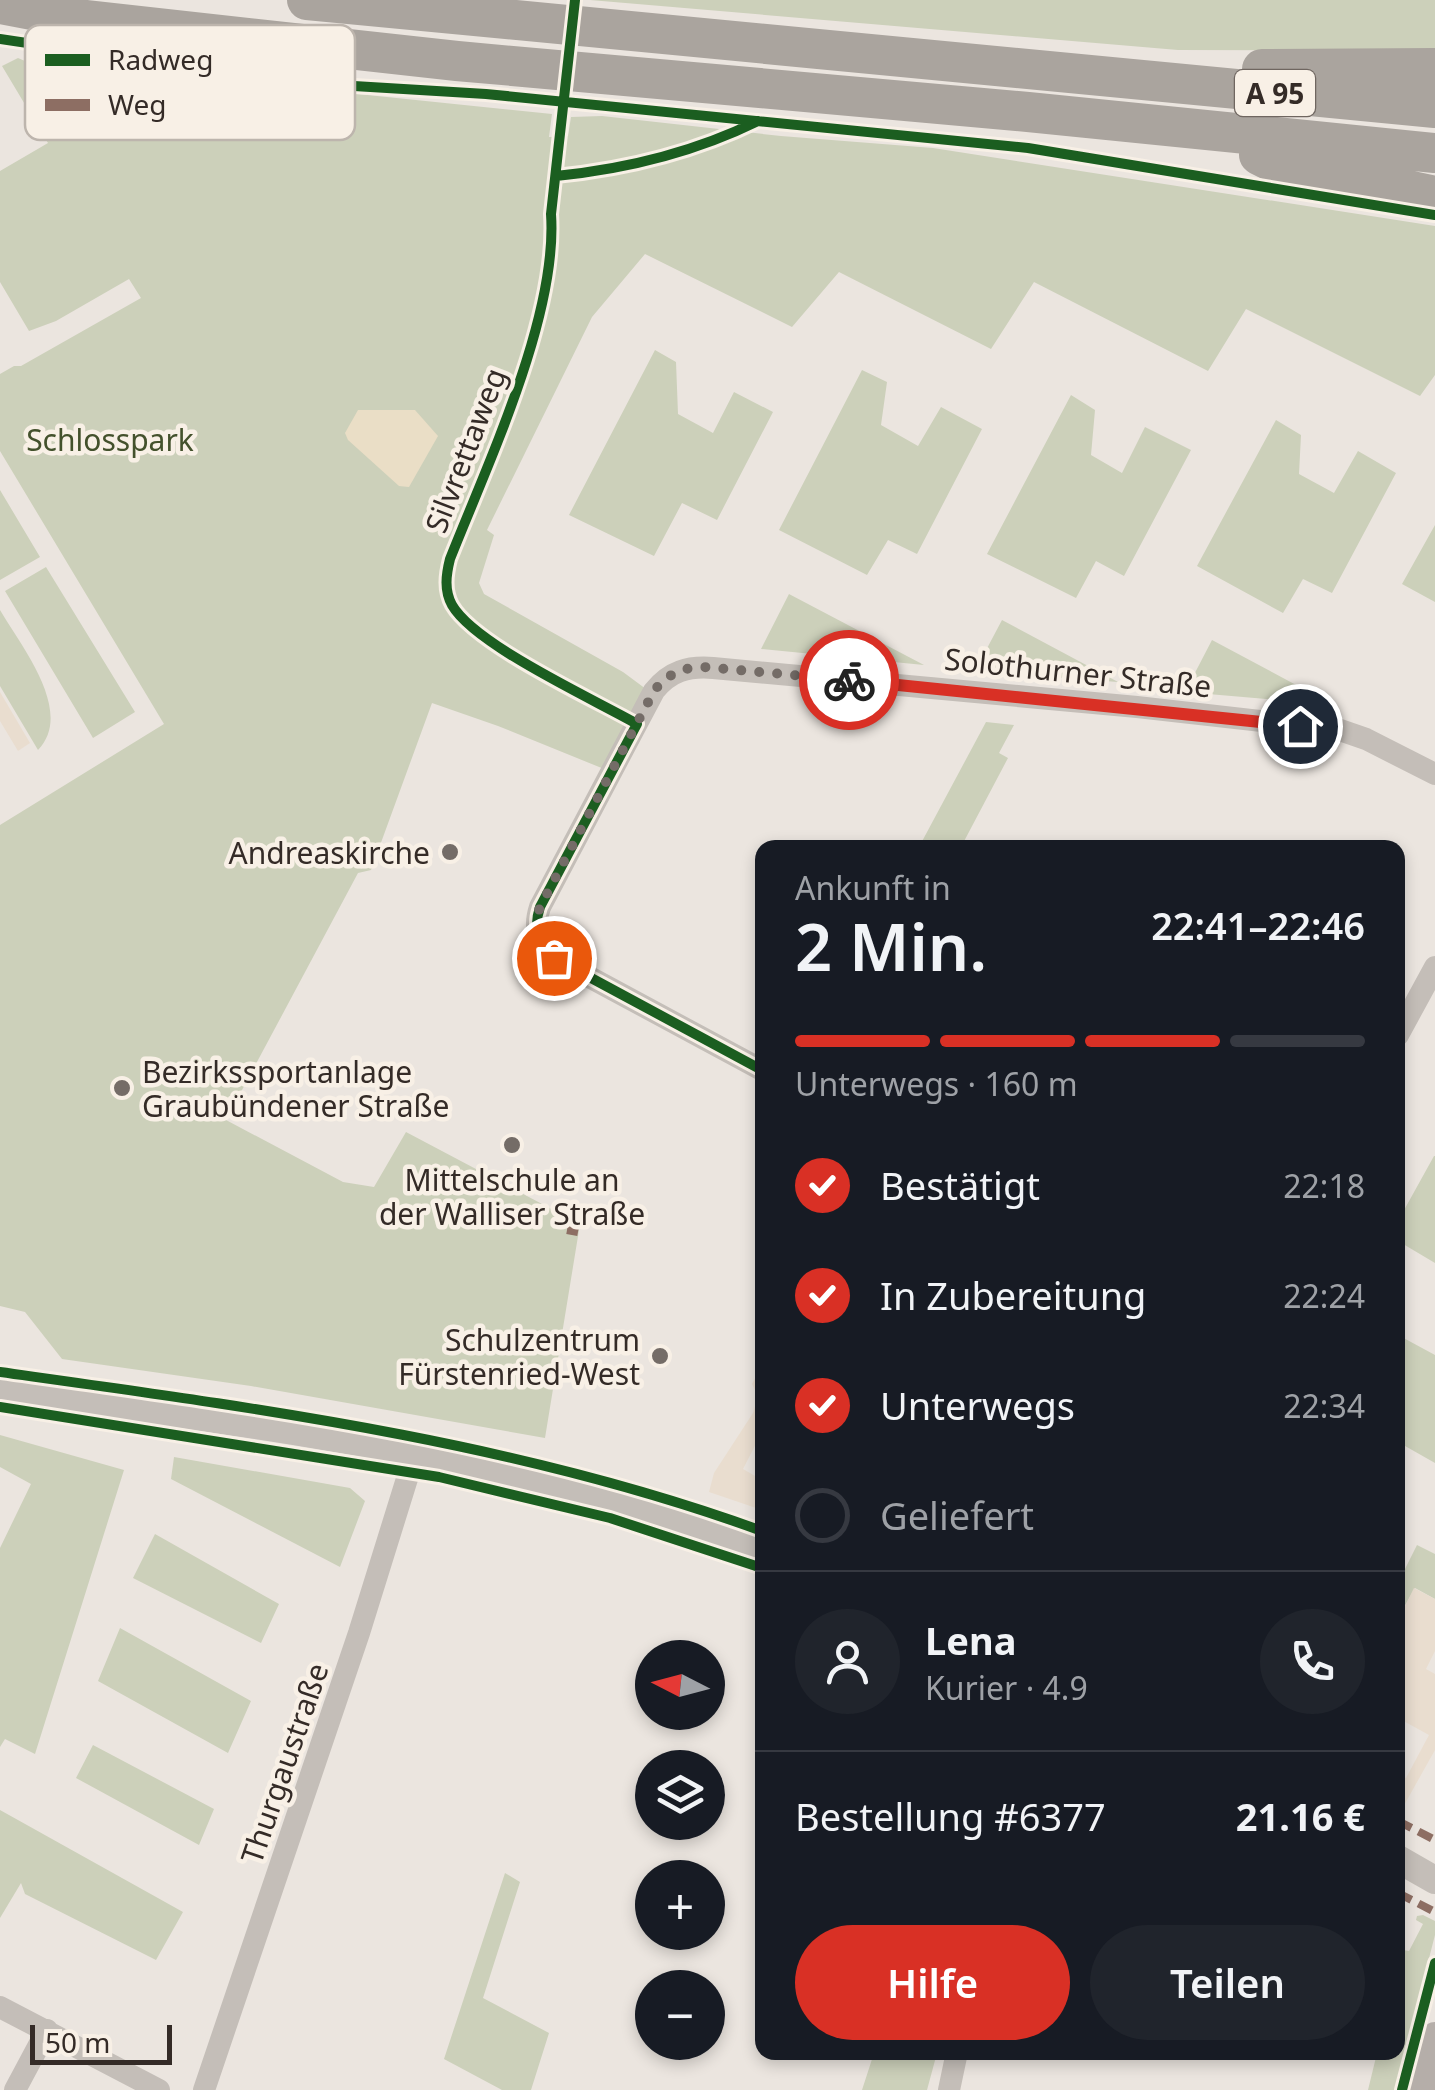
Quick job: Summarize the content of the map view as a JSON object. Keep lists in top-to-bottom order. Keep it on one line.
{"streets":{"highway":["A 95"],"street":["Solothurner Straße","Thurgaustraße"],"cycle path":["Silvrettaweg"]},"parks":["Schlosspark"],"places":["Andreaskirche","Bezirkssportanlage Graubündener Straße","Mittelschule an der Walliser Straße","Schulzentrum Fürstenried-West"],"legend":["Radweg","Weg"],"scale_bar":"50 m","north":"left","page":{"heading":["2 Min.","Ankunft in","22:41–22:46"],"panel":["Lena","Kurier · 4.9","Bestellung #6377","21.16 €"],"bar":"Unterwegs · 160 m","list":[["Bestätigt","22:18"],["In Zubereitung","22:24"],["Unterwegs","22:34"],"Geliefert"],"map_buttons":["+","−"],"buttons":["Hilfe","Teilen"],"scale":"50 m"}}
